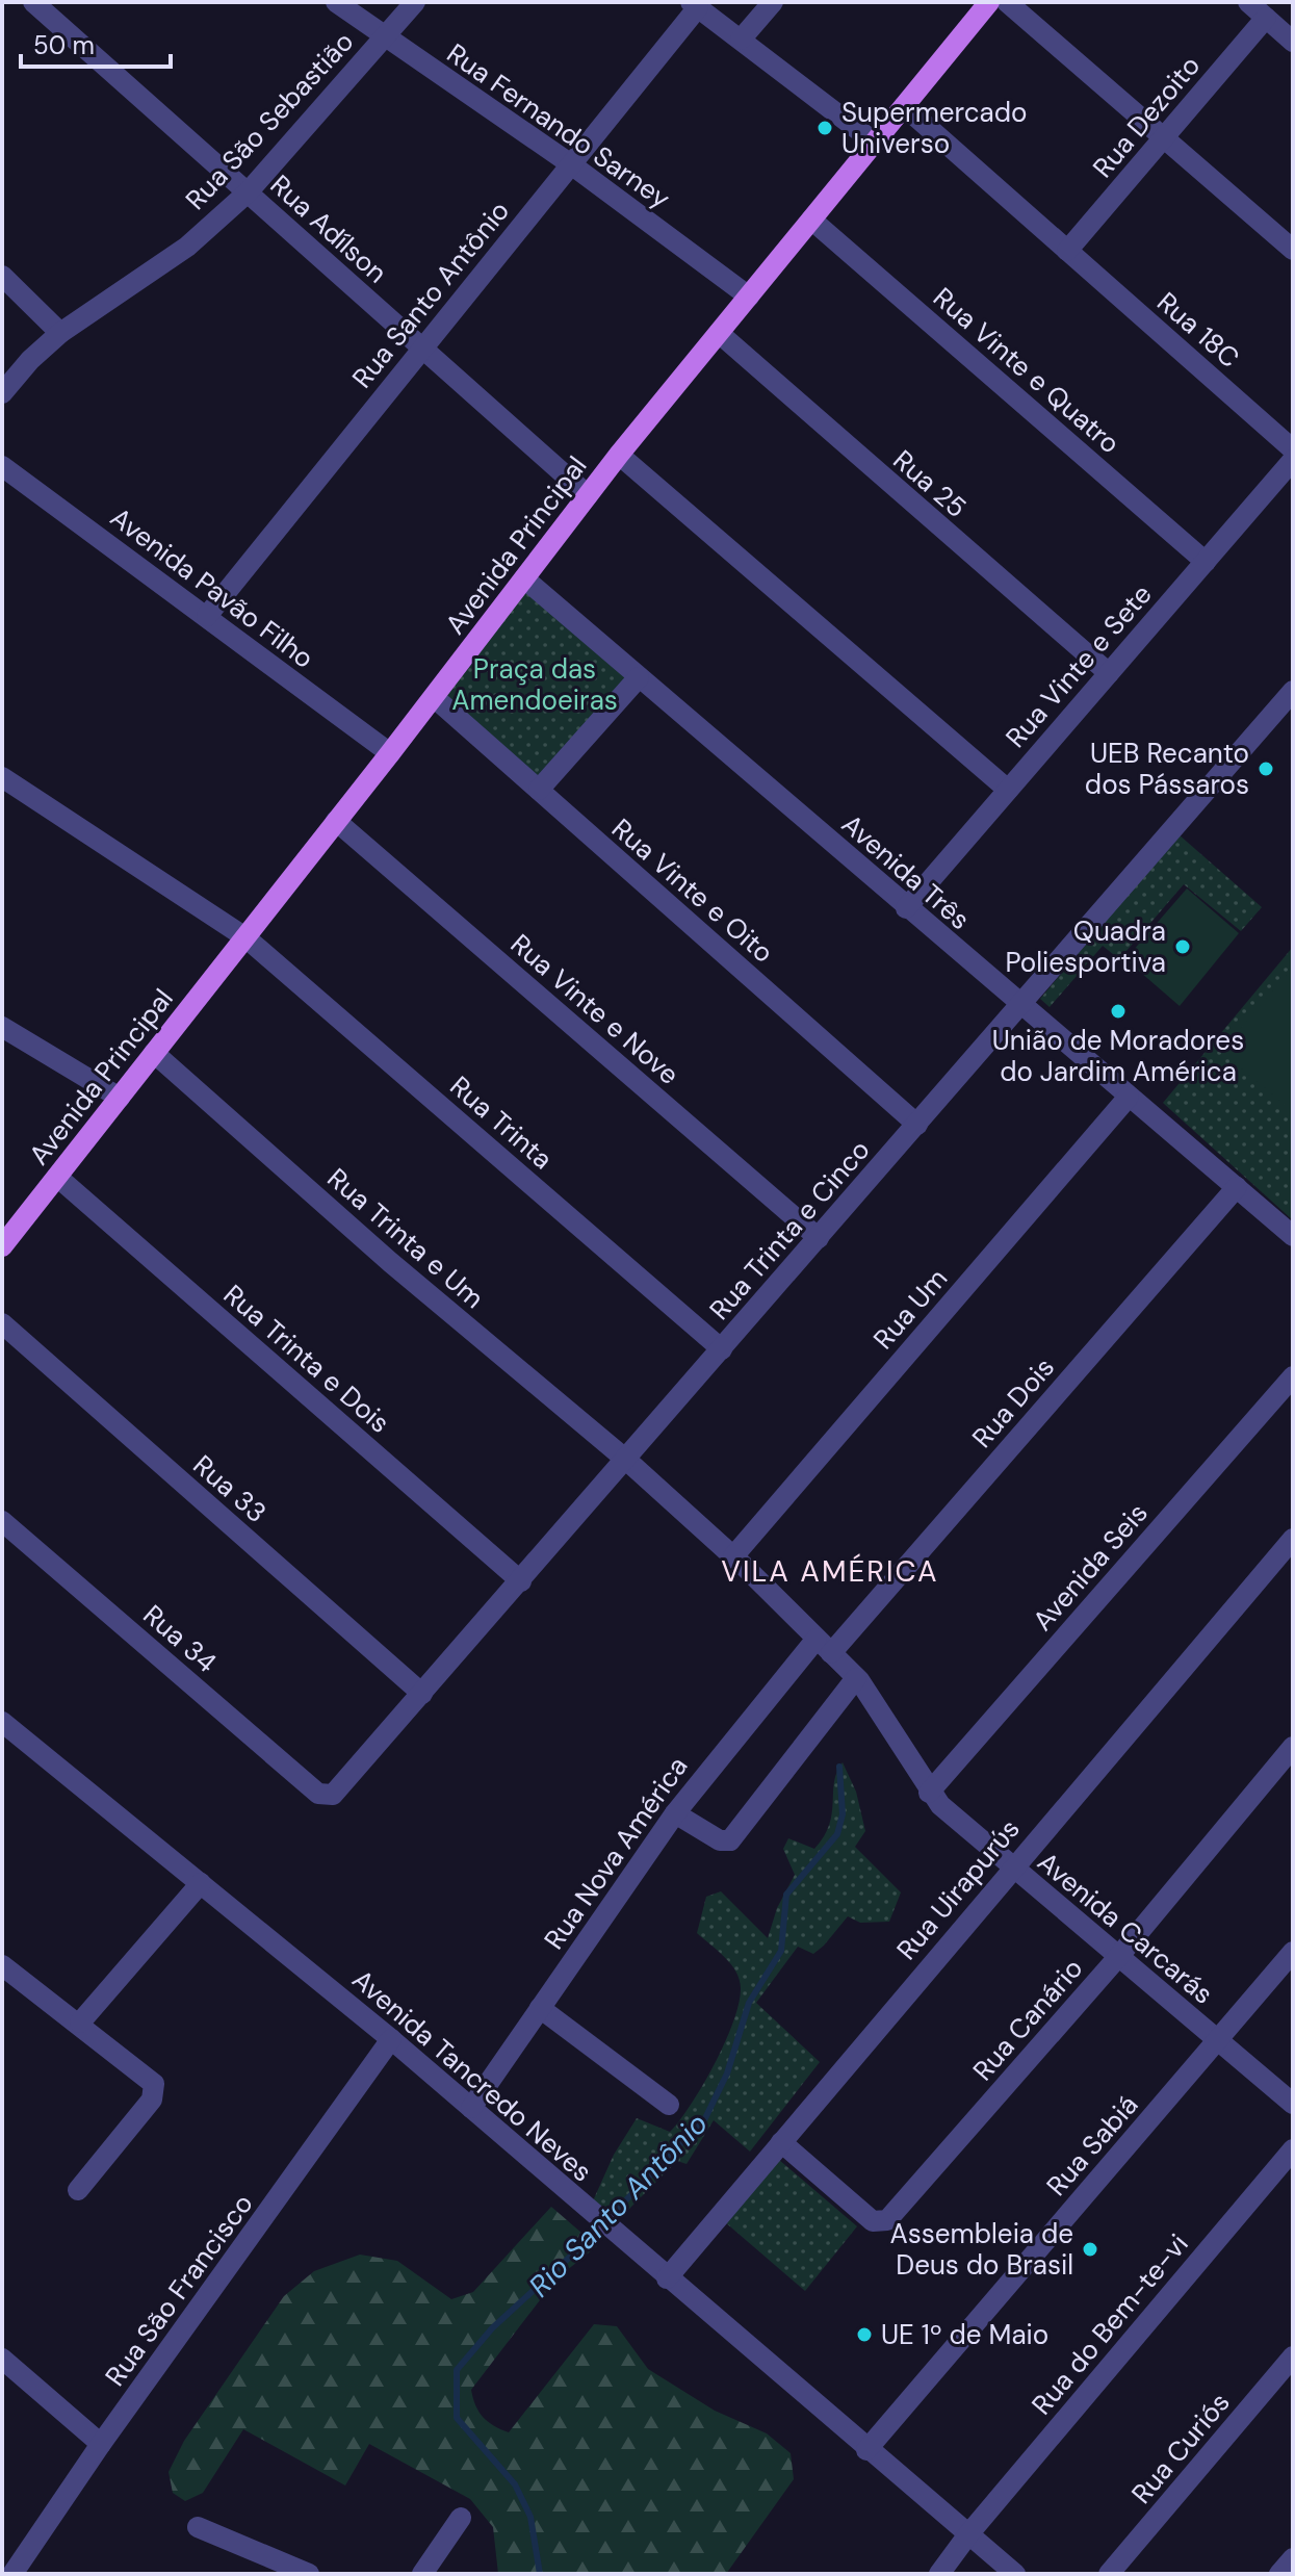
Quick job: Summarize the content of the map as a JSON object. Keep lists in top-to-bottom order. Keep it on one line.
{"streets":{"main road":["Avenida Principal"],"street":["Rua Dezoito","Rua São Sebastião","Rua Fernando Sarney","Rua Adílson","Rua Santo Antônio","Rua 18C","Rua Vinte e Quatro","Rua 25","Avenida Pavão Filho","Rua Vinte e Sete","Avenida Três","Rua Vinte e Oito","Rua Vinte e Nove","Rua Trinta","Rua Trinta e Cinco","Rua Trinta e Um","Rua Um","Rua Trinta e Dois","Rua Dois","Rua 33","Avenida Seis","Rua 34","Rua Nova América","Rua Uirapurύs","Avenida Carcarás","Rua Canário","Avenida Tancredo Neves","Rua Sabiá","Rua São Francisco","Rua do Bem-te-vi","Rua Curiós"]},"crossings":[["Rua Dezoito","Rua 18C"],["Rua São Sebastião","Rua Fernando Sarney"],["Rua São Sebastião","Rua Adílson"],["Rua Fernando Sarney","Rua Santo Antônio"],["Rua Fernando Sarney","Avenida Principal"],["Rua Adílson","Rua Santo Antônio"],["Rua Adílson","Avenida Principal"],["Rua Santo Antônio","Avenida Pavão Filho"],["Rua 18C","Avenida Principal"],["Rua Vinte e Quatro","Avenida Principal"],["Rua Vinte e Quatro","Rua Vinte e Sete"],["Rua 25","Avenida Principal"],["Rua 25","Rua Vinte e Sete"],["Avenida Principal","Avenida Pavão Filho"],["Avenida Principal","Avenida Três"],["Avenida Principal","Rua Vinte e Oito"],["Avenida Principal","Rua Vinte e Nove"],["Avenida Principal","Rua Trinta"],["Avenida Principal","Rua Trinta e Um"],["Avenida Principal","Rua Trinta e Dois"],["Rua Vinte e Sete","Avenida Três"],["Avenida Três","Rua Trinta e Cinco"],["Avenida Três","Rua Um"],["Avenida Três","Rua Dois"],["Rua Vinte e Oito","Rua Trinta e Cinco"],["Rua Vinte e Nove","Rua Trinta e Cinco"],["Rua Trinta","Rua Trinta e Cinco"],["Rua Trinta e Cinco","Rua Trinta e Um"],["Rua Trinta e Cinco","Rua Trinta e Dois"],["Rua Trinta e Cinco","Rua 33"],["Rua Trinta e Cinco","Rua 34"],["Rua Trinta e Cinco","Avenida Carcarás"],["Rua Trinta e Um","Avenida Carcarás"],["Rua Um","Avenida Carcarás"],["Rua Dois","Rua Nova América"],["Rua Dois","Avenida Carcarás"],["Avenida Seis","Avenida Carcarás"],["Rua Nova América","Avenida Carcarás"],["Rua Nova América","Avenida Tancredo Neves"],["Rua Uirapurύs","Avenida Carcarás"],["Rua Uirapurύs","Rua Canário"],["Rua Uirapurύs","Avenida Tancredo Neves"],["Avenida Carcarás","Rua Canário"],["Avenida Carcarás","Rua Sabiá"],["Avenida Tancredo Neves","Rua Sabiá"],["Avenida Tancredo Neves","Rua São Francisco"],["Avenida Tancredo Neves","Rua do Bem-te-vi"]],"districts":["VILA AMÉRICA"],"water":["Rio Santo Antônio"],"parks":["Praça das Amendoeiras"],"places":["Supermercado Universo","UEB Recanto dos Pássaros","Quadra Poliesportiva","União de Moradores do Jardim América","Assembleia de Deus do Brasil","UE 1º de Maio"],"scale_bar":"50 m"}
